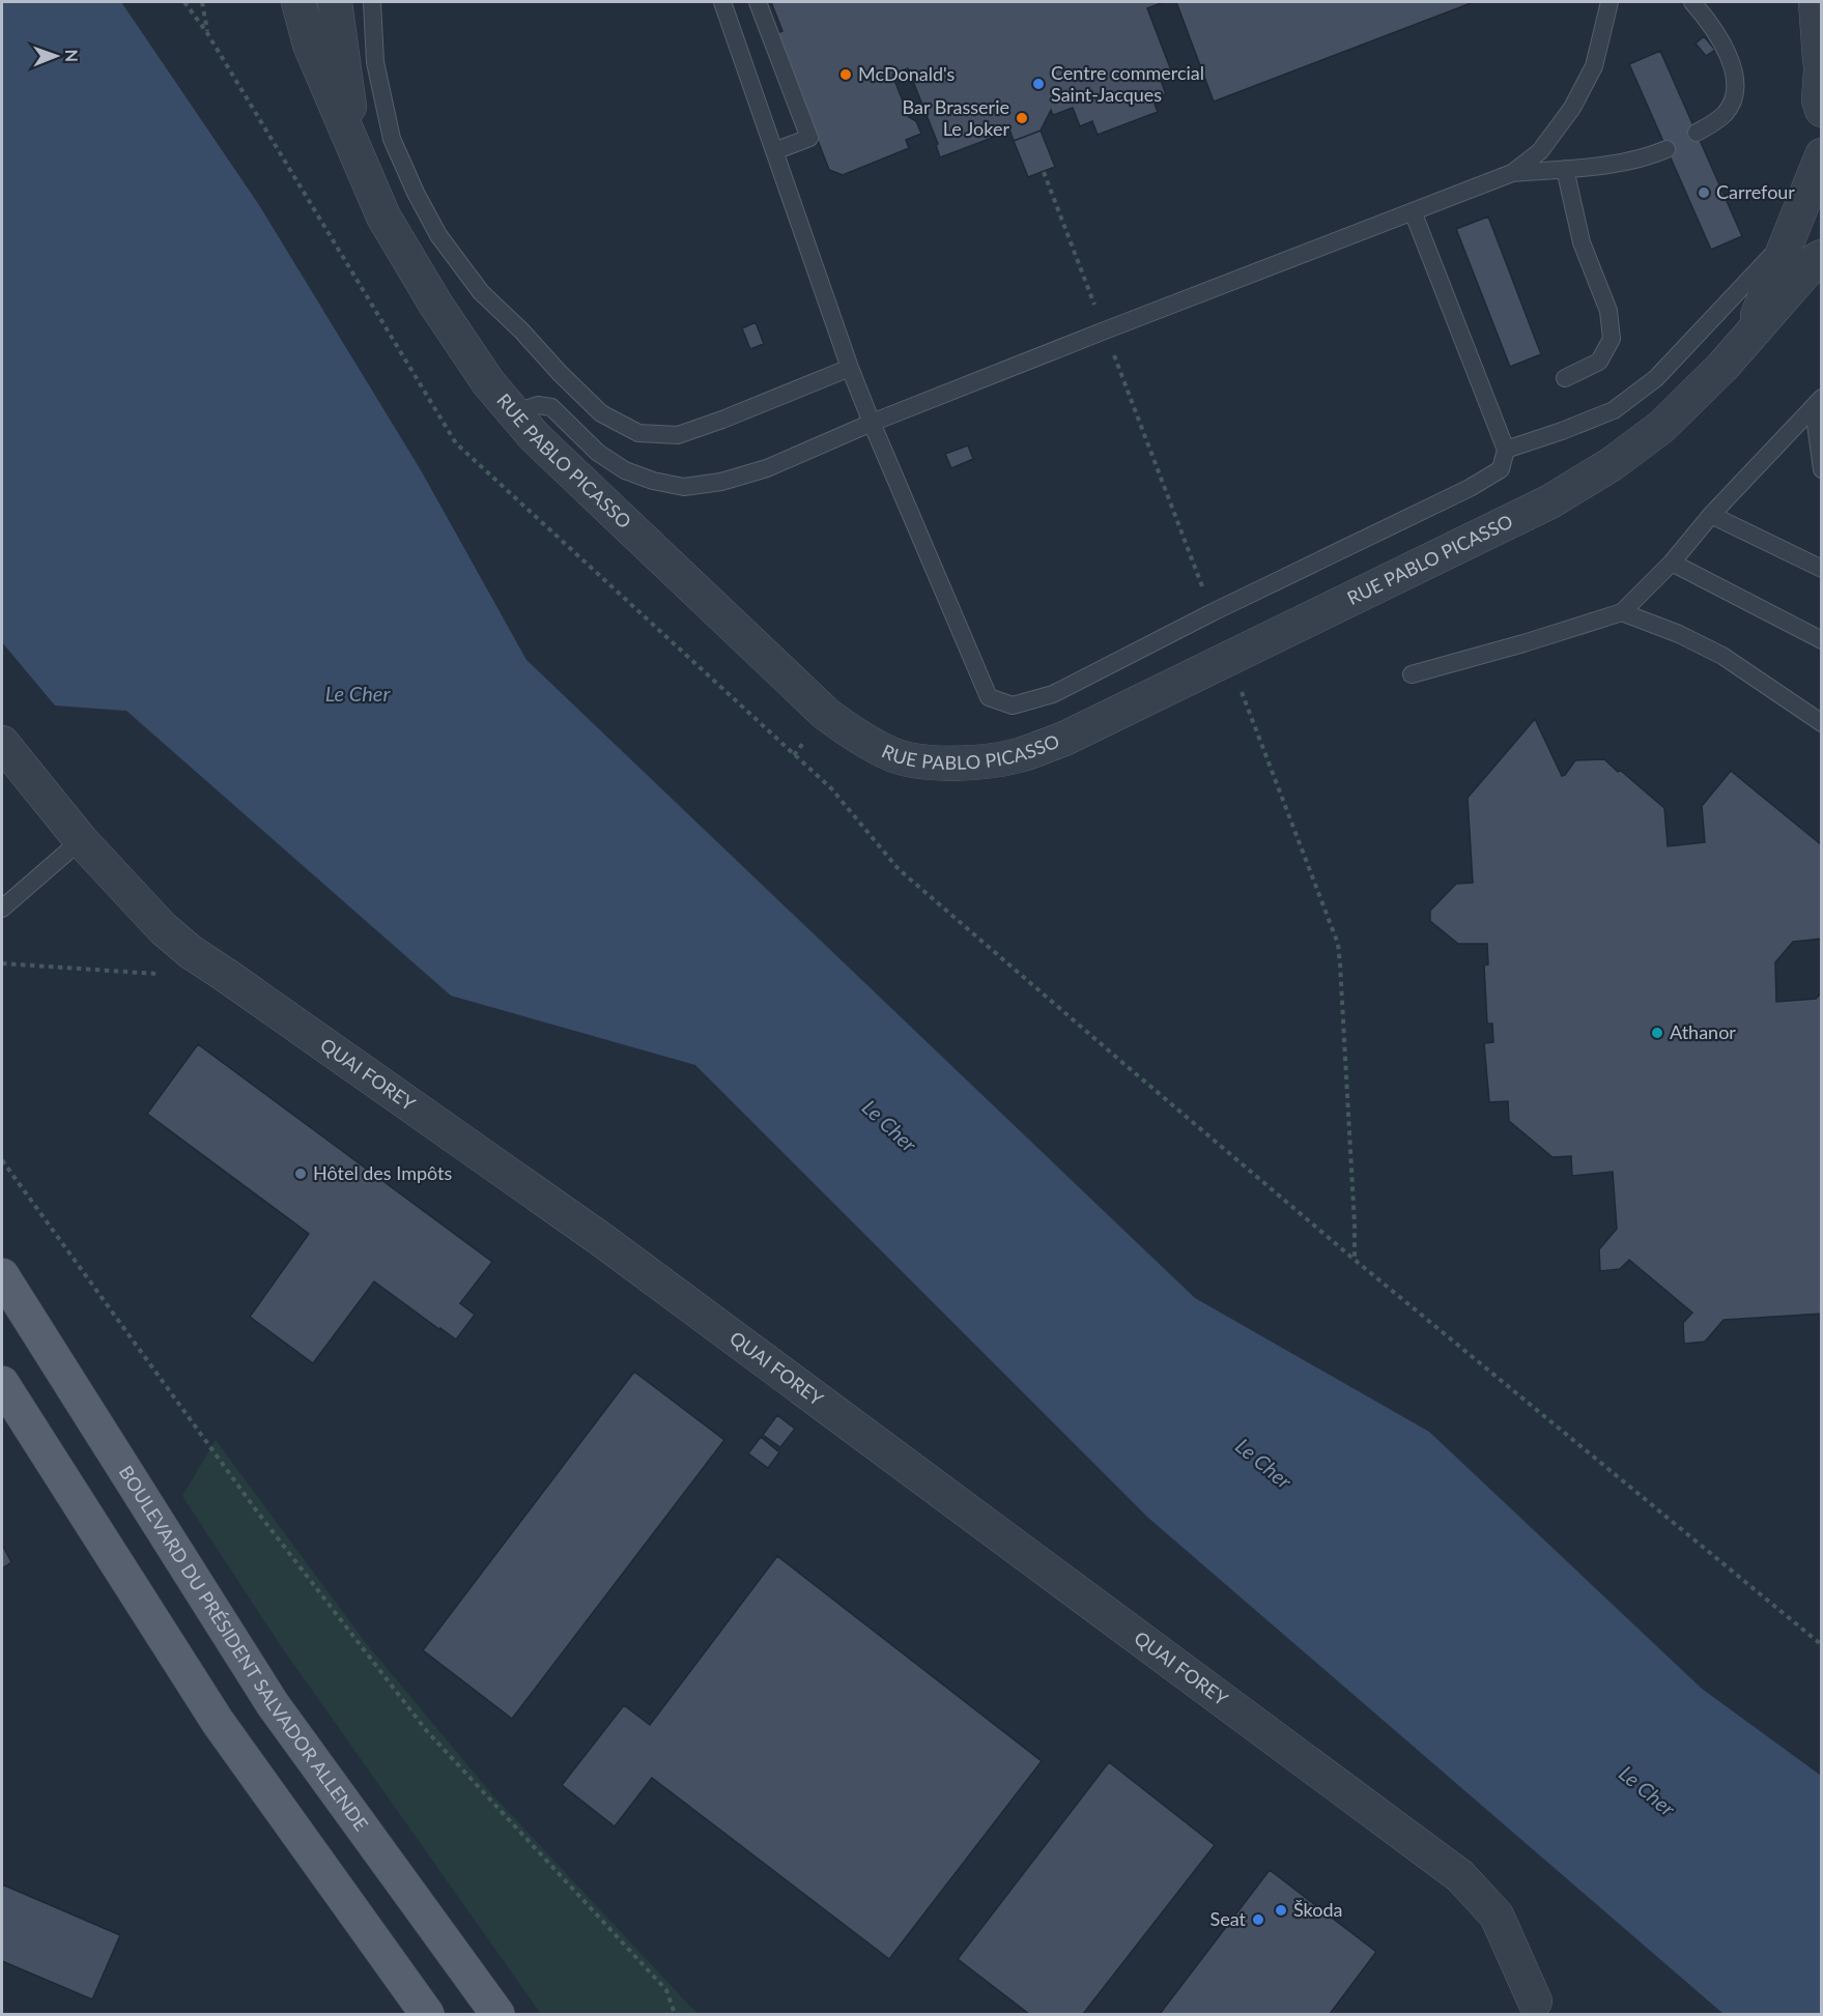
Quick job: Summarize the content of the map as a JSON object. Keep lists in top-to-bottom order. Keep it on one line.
{"streets":{"main road":["BOULEVARD DU PRÉSIDENT SALVADOR ALLENDE"],"street":["RUE PABLO PICASSO","QUAI FOREY"]},"water":["Le Cher"],"places":["McDonald's","Centre commercial Saint-Jacques","Bar Brasserie Le Joker","Carrefour","Athanor","Hôtel des Impôts","Škoda","Seat"],"north":"right"}
